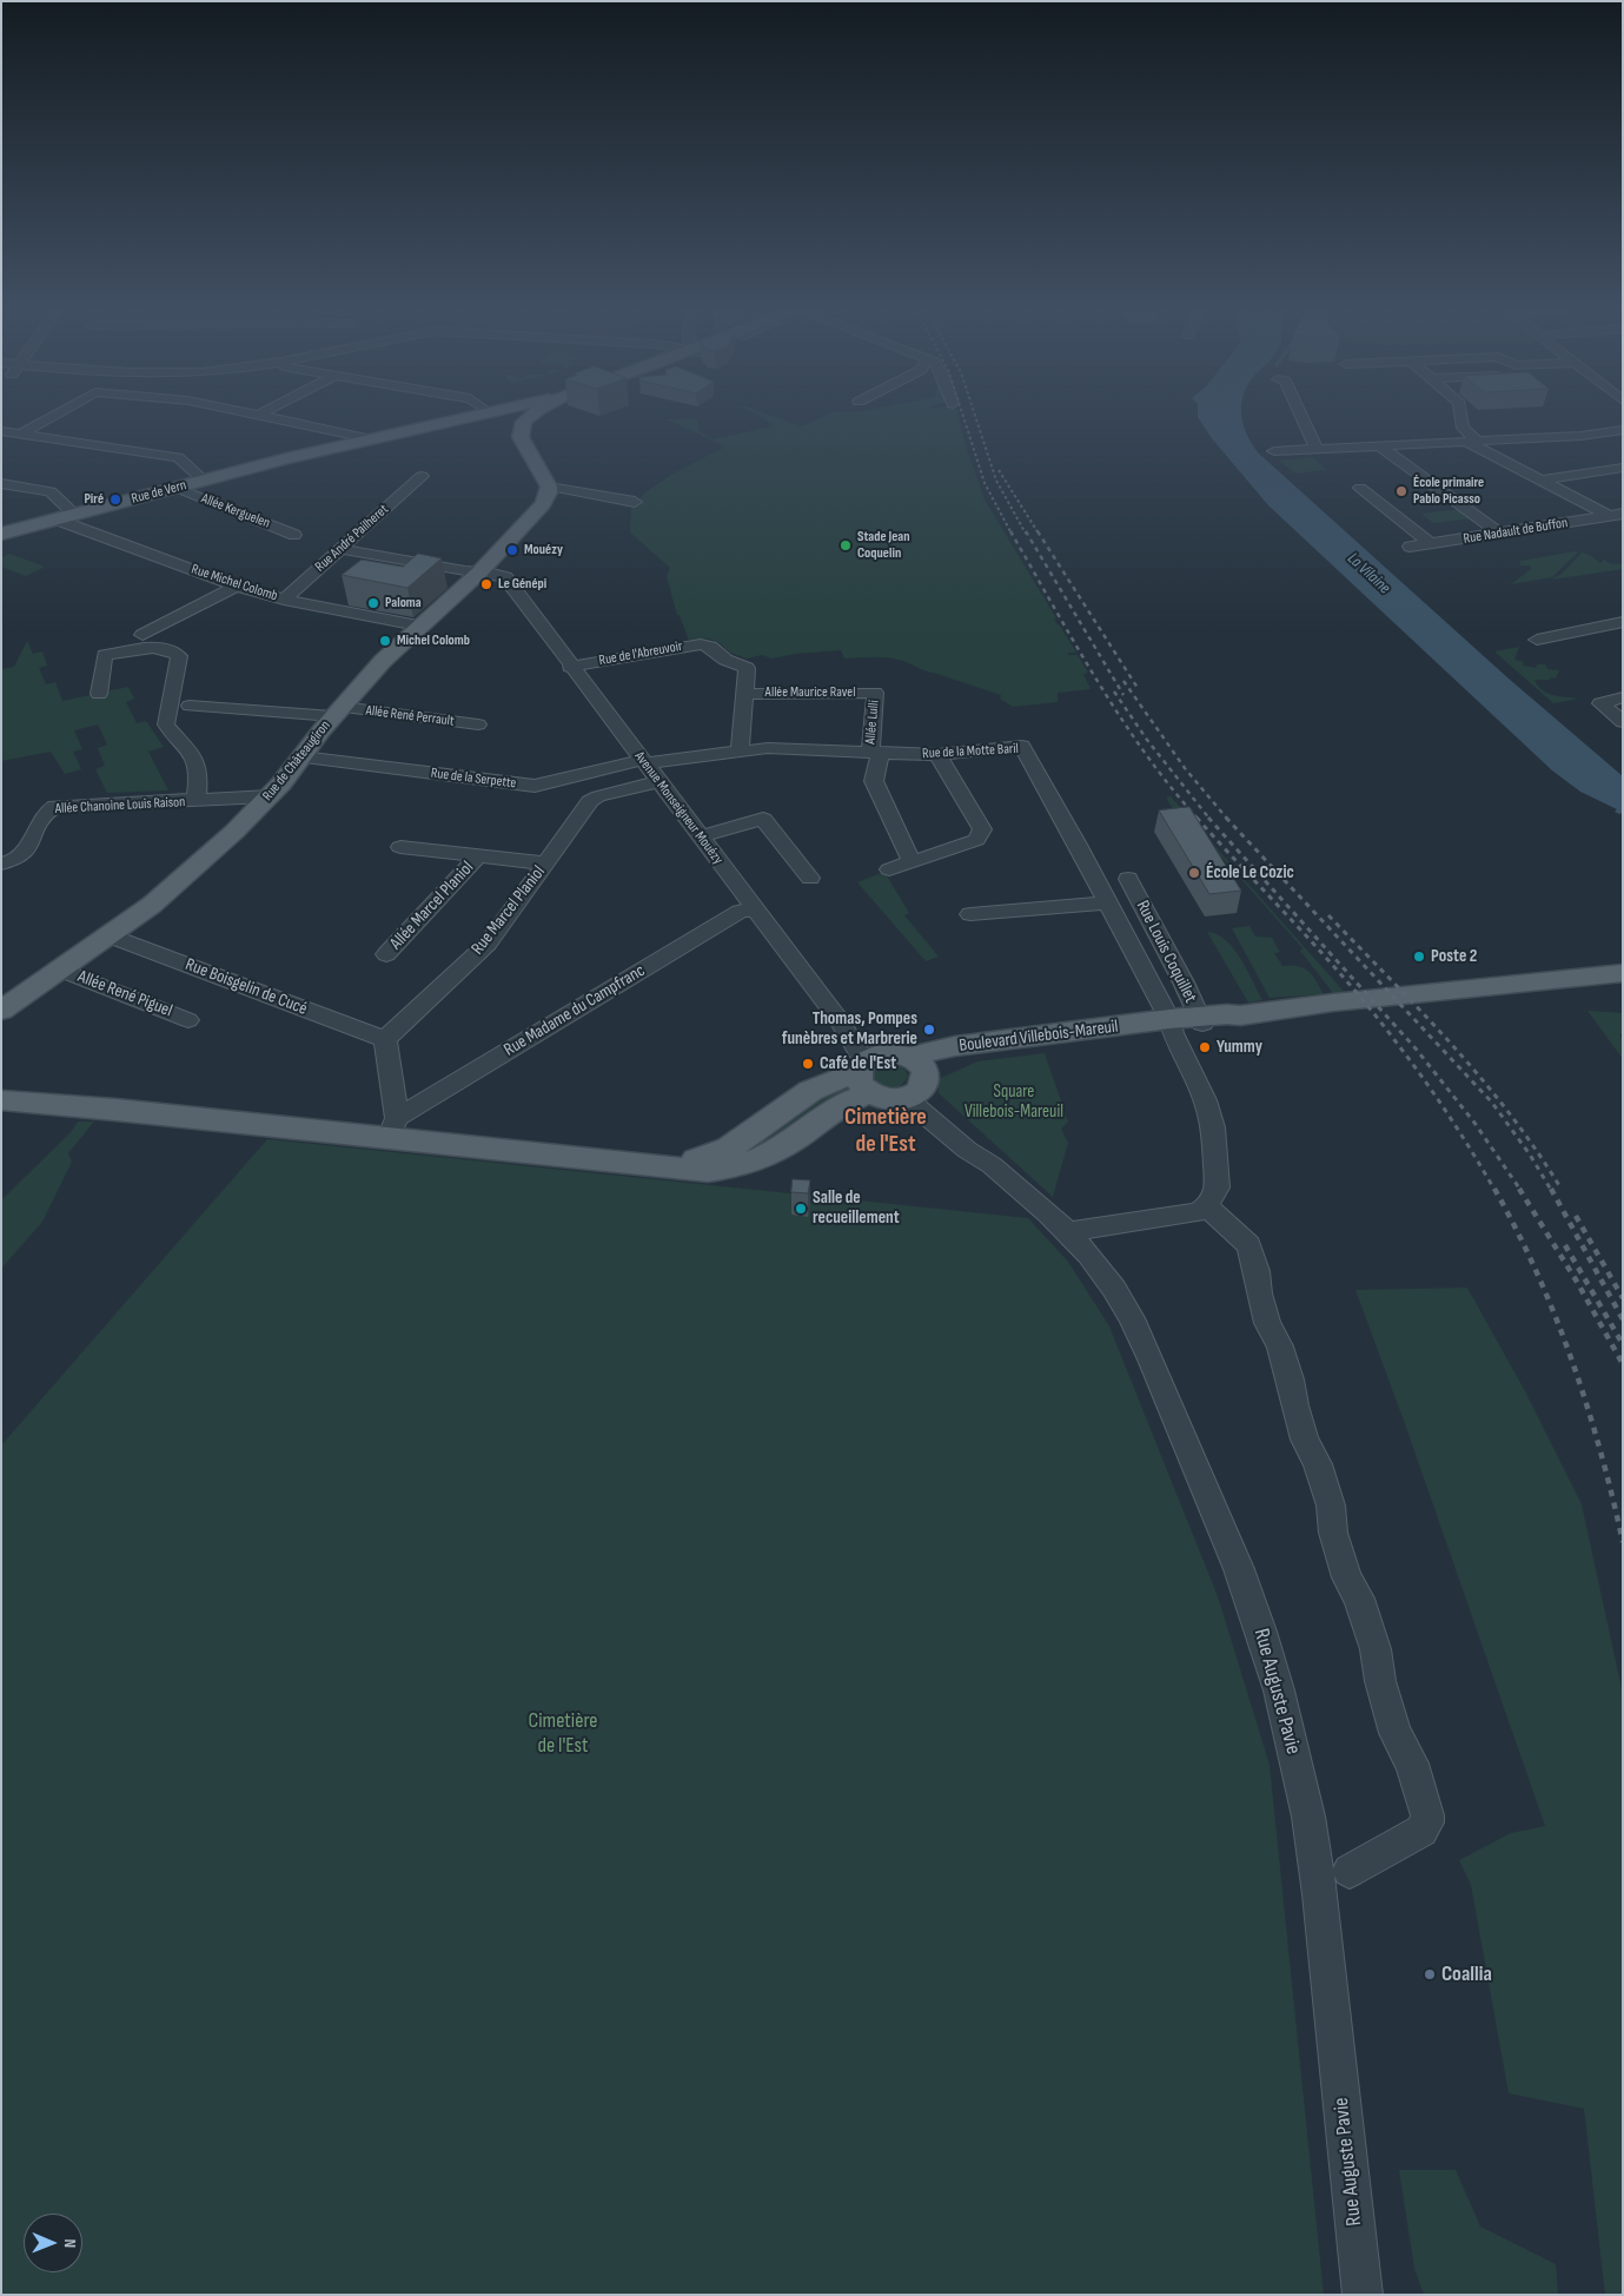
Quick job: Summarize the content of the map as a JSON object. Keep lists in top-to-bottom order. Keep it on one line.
{"streets":{"main road":["Rue de Vern","Rue de Châteaugiron","Boulevard Villebois-Mareuil"],"street":["Allée Kerguelen","Rue Nadault de Buffon","Rue André Pailheret","Rue Michel Colomb","Rue de l'Abreuvoir","Allée Maurice Ravel","Allée René Perrault","Allée Lulli","Rue de la Motte Baril","Rue de la Serpette","Allée Chanoine Louis Raison","Avenue Monseigneur Mouézy","Allée Marcel Planiol","Rue Marcel Planiol","Rue Louis Coquillet","Rue Boisgelin de Cucé","Allée René Piguel","Rue Madame du Campfranc","Rue Auguste Pavie"]},"crossings":[["Rue de Vern","Allée Kerguelen"],["Rue de Vern","Rue Michel Colomb"],["Rue André Pailheret","Rue Michel Colomb"],["Rue André Pailheret","Avenue Monseigneur Mouézy"],["Rue Michel Colomb","Rue de Châteaugiron"],["Rue de l'Abreuvoir","Allée Maurice Ravel"],["Rue de l'Abreuvoir","Avenue Monseigneur Mouézy"],["Allée Maurice Ravel","Allée Lulli"],["Allée René Perrault","Rue de Châteaugiron"],["Allée Lulli","Rue de la Motte Baril"],["Rue de la Motte Baril","Rue de la Serpette"],["Rue de la Motte Baril","Avenue Monseigneur Mouézy"],["Rue de la Motte Baril","Boulevard Villebois-Mareuil"],["Rue de Châteaugiron","Rue de la Serpette"],["Rue de Châteaugiron","Allée Chanoine Louis Raison"],["Rue de Châteaugiron","Avenue Monseigneur Mouézy"],["Rue de Châteaugiron","Rue Boisgelin de Cucé"],["Rue de Châteaugiron","Allée René Piguel"],["Rue de la Serpette","Avenue Monseigneur Mouézy"],["Avenue Monseigneur Mouézy","Rue Marcel Planiol"],["Avenue Monseigneur Mouézy","Rue Madame du Campfranc"],["Allée Marcel Planiol","Rue Marcel Planiol"],["Rue Marcel Planiol","Rue Boisgelin de Cucé"],["Rue Louis Coquillet","Boulevard Villebois-Mareuil"],["Boulevard Villebois-Mareuil","Rue Auguste Pavie"]],"districts":["Cimetière de l'Est"],"water":["La Vilaine"],"parks":["Square Villebois-Mareuil","Cimetière de l'Est"],"places":["École primaire Pablo Picasso","Piré","Stade Jean Coquelin","Mouézy","Le Génépi","Paloma","Michel Colomb","École Le Cozic","Poste 2","Thomas, Pompes funèbres et Marbrerie","Yummy","Café de l'Est","Salle de recueillement","Coallia"],"north":"right"}
